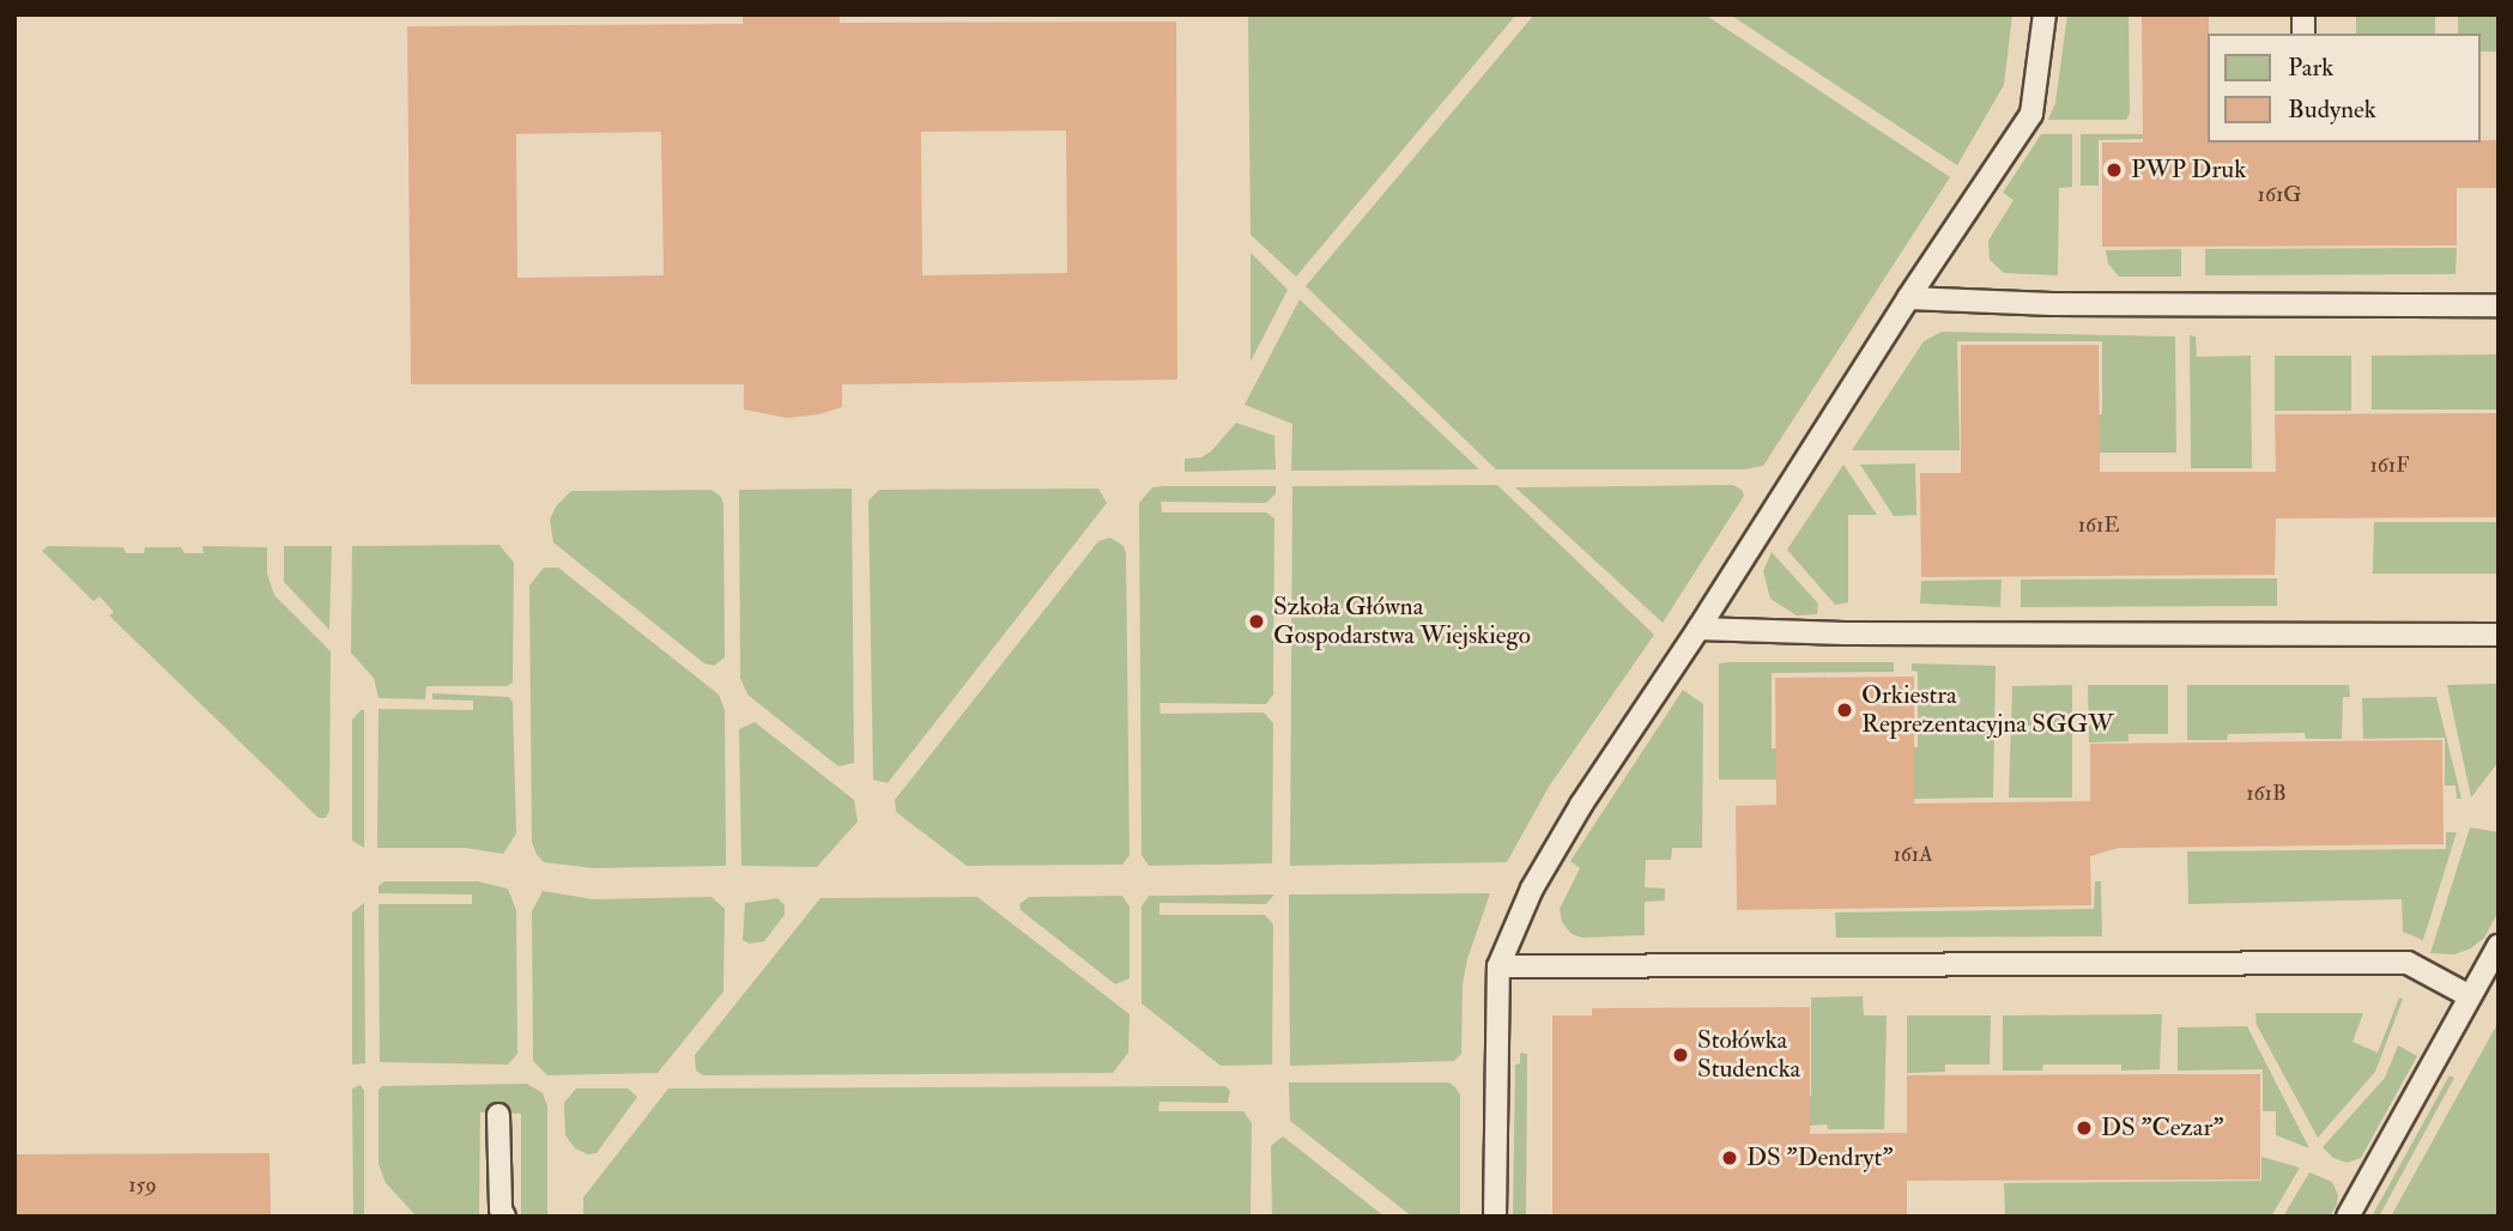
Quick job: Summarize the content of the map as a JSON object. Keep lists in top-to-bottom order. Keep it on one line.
{"places":["PWP Druk","Szkoła Główna Gospodarstwa Wiejskiego","Orkiestra Reprezentacyjna SGGW","Stołówka Studencka","DS \"Cezar\"","DS \"Dendryt\""],"house_numbers":["161G","161F","161E","161B","161A","159"],"legend":["Park","Budynek"]}
